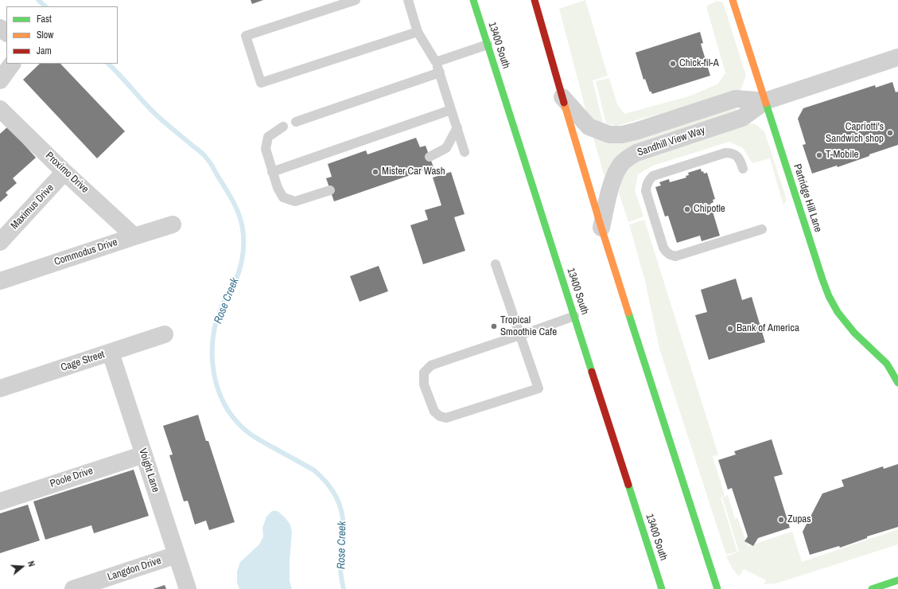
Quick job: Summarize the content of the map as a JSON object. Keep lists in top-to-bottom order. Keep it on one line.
{"streets":{"main road":["13400 South","Partridge Hill Lane"],"street":["Sandhill View Way","Proximo Drive","Maximus Drive","Commodus Drive","Cage Street","Voight Lane","Poole Drive","Langdon Drive"]},"crossings":[["Sandhill View Way","Partridge Hill Lane"],["Proximo Drive","Maximus Drive"],["Proximo Drive","Commodus Drive"],["Cage Street","Voight Lane"],["Voight Lane","Poole Drive"],["Voight Lane","Langdon Drive"]],"water":["Rose Creek"],"places":["Chick-fil-A","Capriotti's Sandwich shop","T-Mobile","Mister Car Wash","Chipotle","Tropical Smoothie Cafe","Bank of America","Zupas"],"legend":["Fast","Slow","Jam"],"north":"right"}
